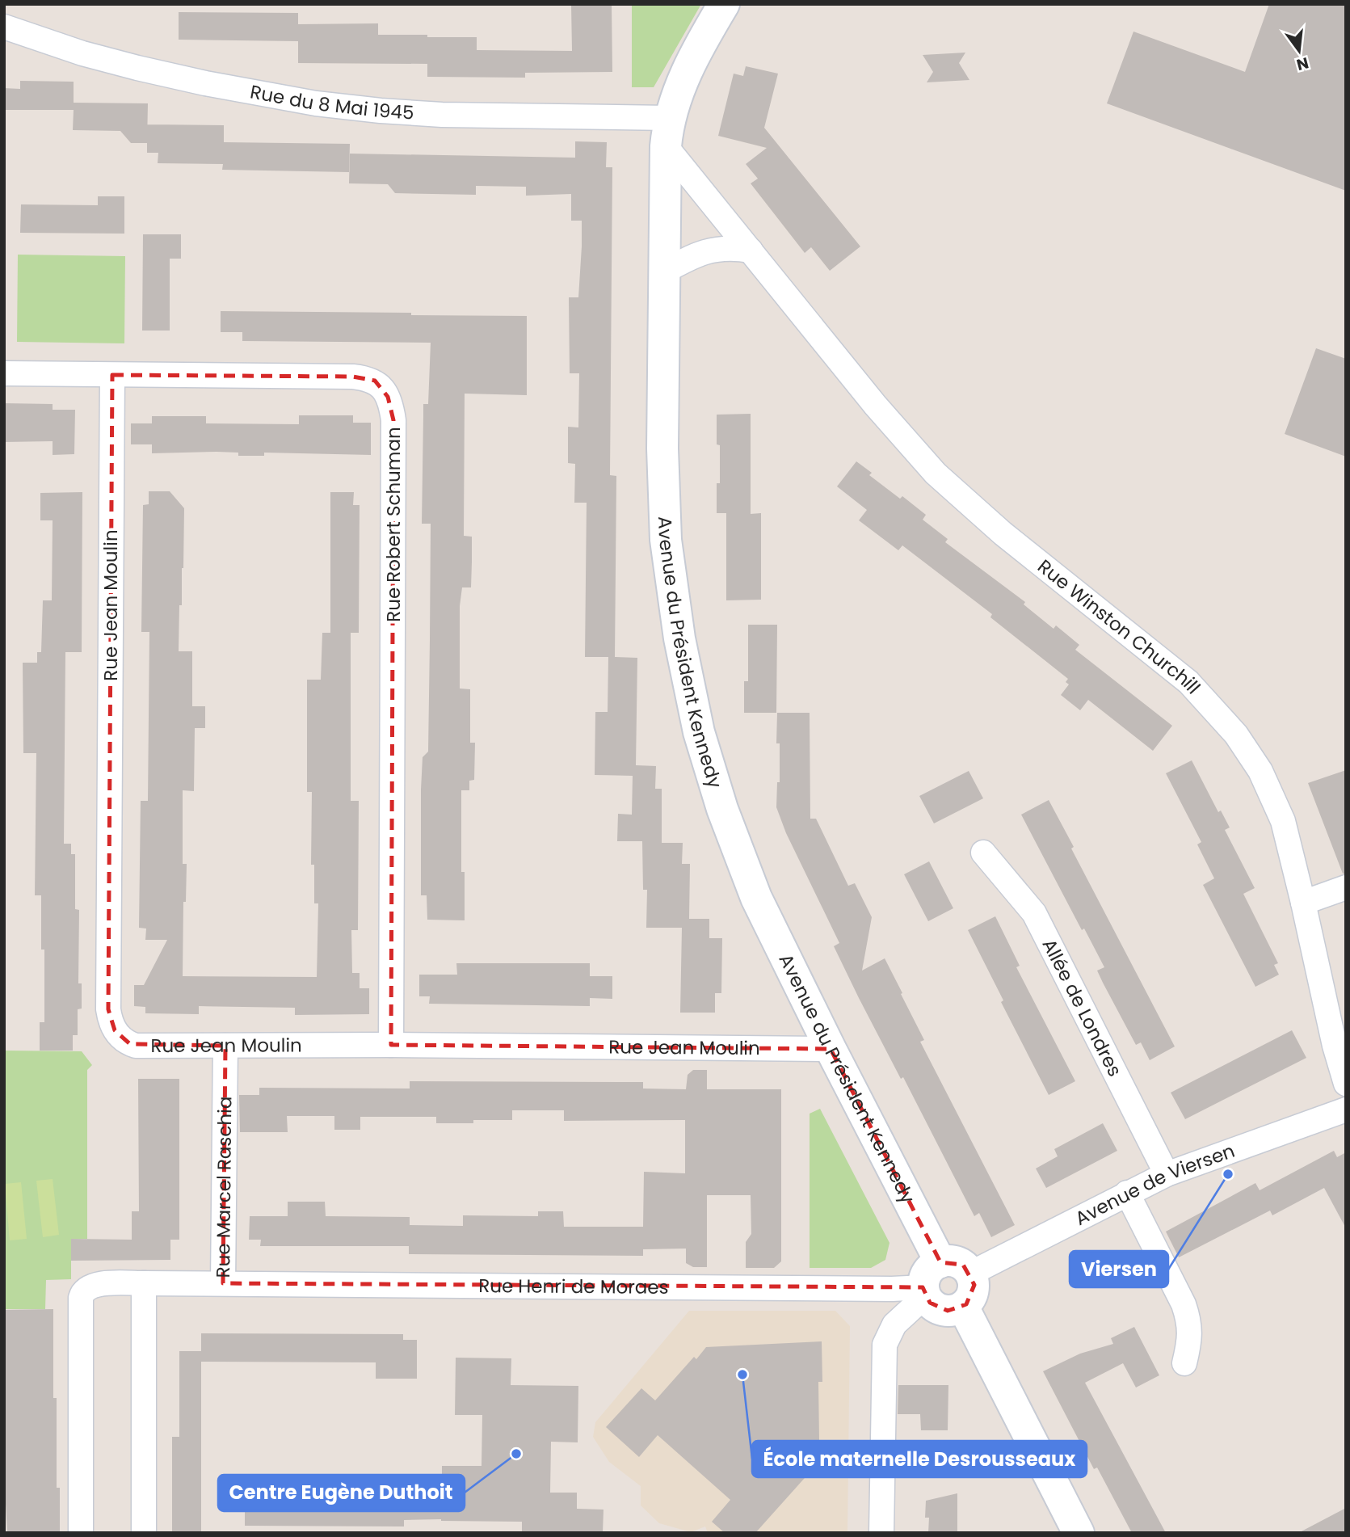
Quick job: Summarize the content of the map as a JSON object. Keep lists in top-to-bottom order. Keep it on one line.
{"streets":{"street":["Rue du 8 Mai 1945","Rue Robert Schuman","Rue Jean Moulin","Rue Winston Churchill","Avenue du Président Kennedy","Allée de Londres","Avenue de Viersen","Rue Marcel Raschia","Rue Henri de Moraes"]},"crossings":[["Rue du 8 Mai 1945","Rue Winston Churchill"],["Rue du 8 Mai 1945","Avenue du Président Kennedy"],["Rue Robert Schuman","Rue Jean Moulin"],["Rue Jean Moulin","Avenue du Président Kennedy"],["Rue Jean Moulin","Rue Marcel Raschia"],["Rue Winston Churchill","Avenue du Président Kennedy"],["Avenue du Président Kennedy","Avenue de Viersen"],["Avenue du Président Kennedy","Rue Henri de Moraes"],["Allée de Londres","Avenue de Viersen"],["Avenue de Viersen","Rue Henri de Moraes"],["Rue Marcel Raschia","Rue Henri de Moraes"]],"places":["Viersen","École maternelle Desrousseaux","Centre Eugène Duthoit"],"north":"bottom"}
